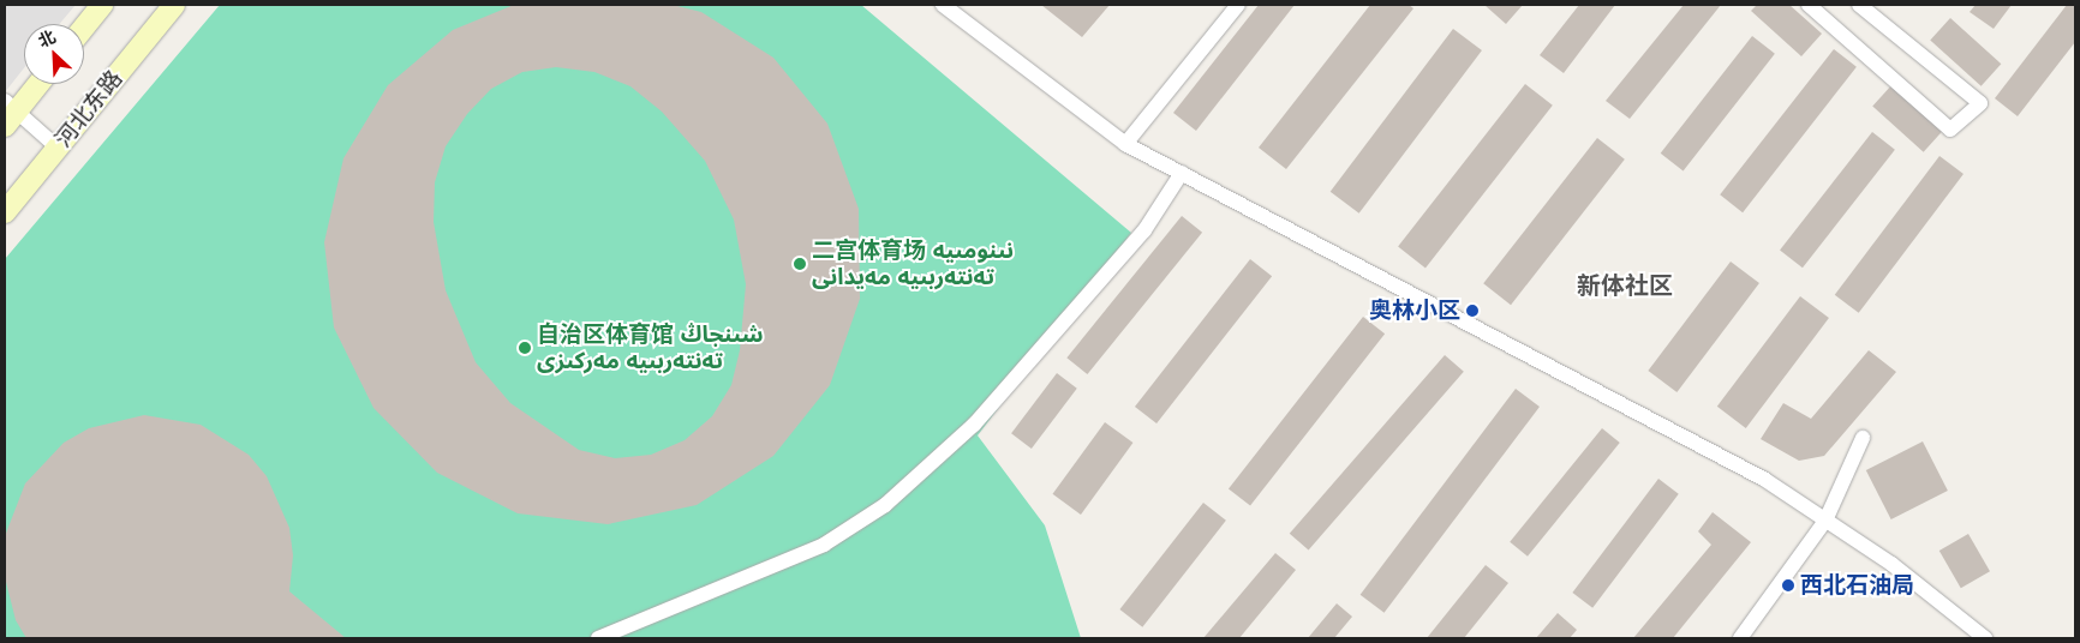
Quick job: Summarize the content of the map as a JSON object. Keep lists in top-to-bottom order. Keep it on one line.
{"streets":{"main road":["河北东路"]},"districts":["新体社区"],"places":["二宫体育场 نىنومىيە تەنتەربىيە مەيدانى","奥林小区","自治区体育馆 شىنجاڭ تەنتەربىيە مەركىزى","西北石油局"],"north":"top left"}
